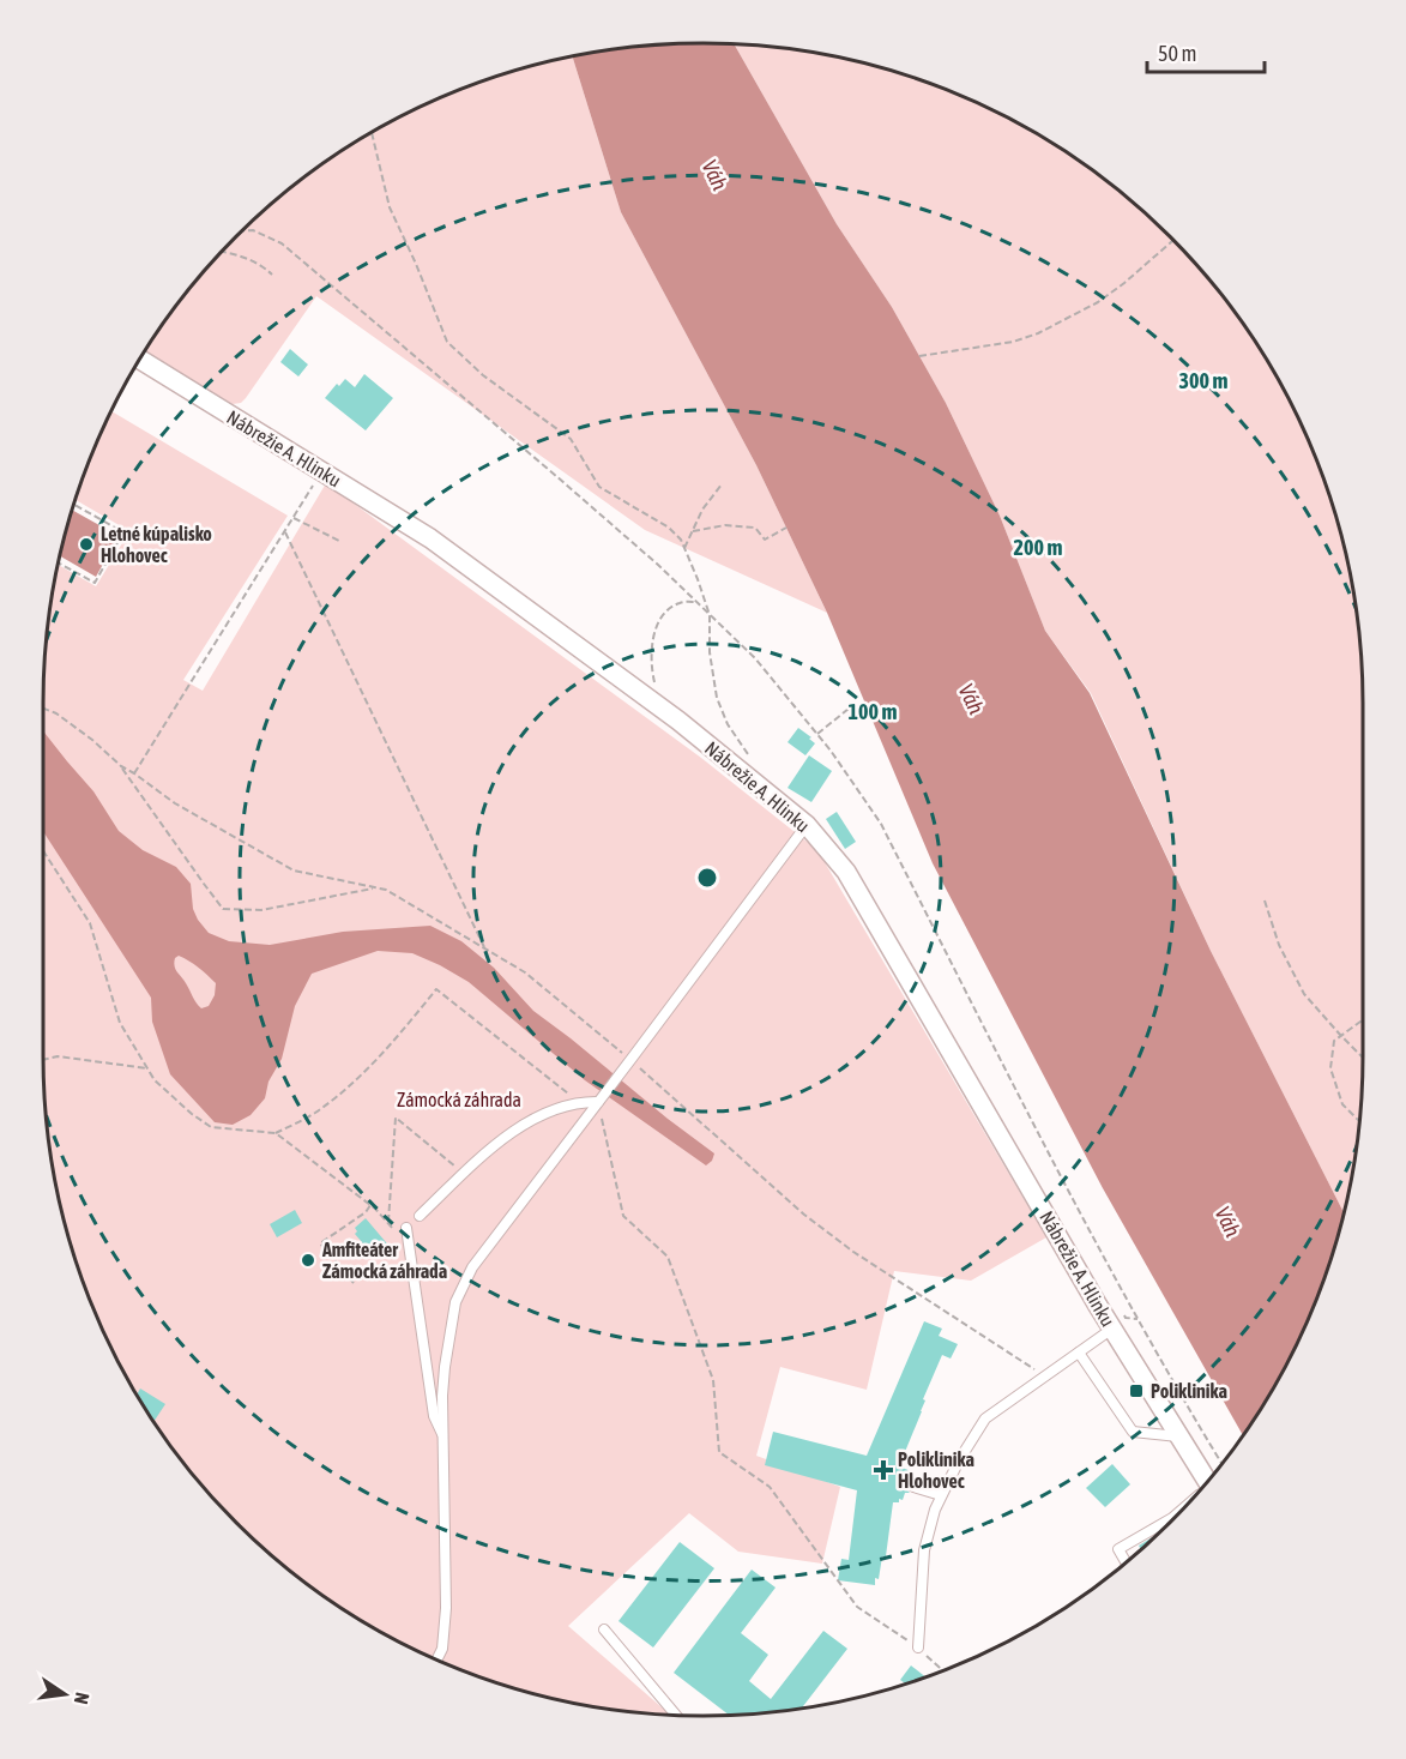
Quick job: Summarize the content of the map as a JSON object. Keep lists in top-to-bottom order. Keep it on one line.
{"streets":{"street":["Nábrežie A. Hlinku"]},"water":["Váh"],"parks":["Zámocká záhrada"],"places":{"other":["Letné kúpalisko Hlohovec","Amfiteáter Zámocká záhrada"],"transit":["Poliklinika"],"health":["Poliklinika Hlohovec"]},"scale_bar":"50 m","north":"right","rings":["300 m","200 m","100 m"]}
